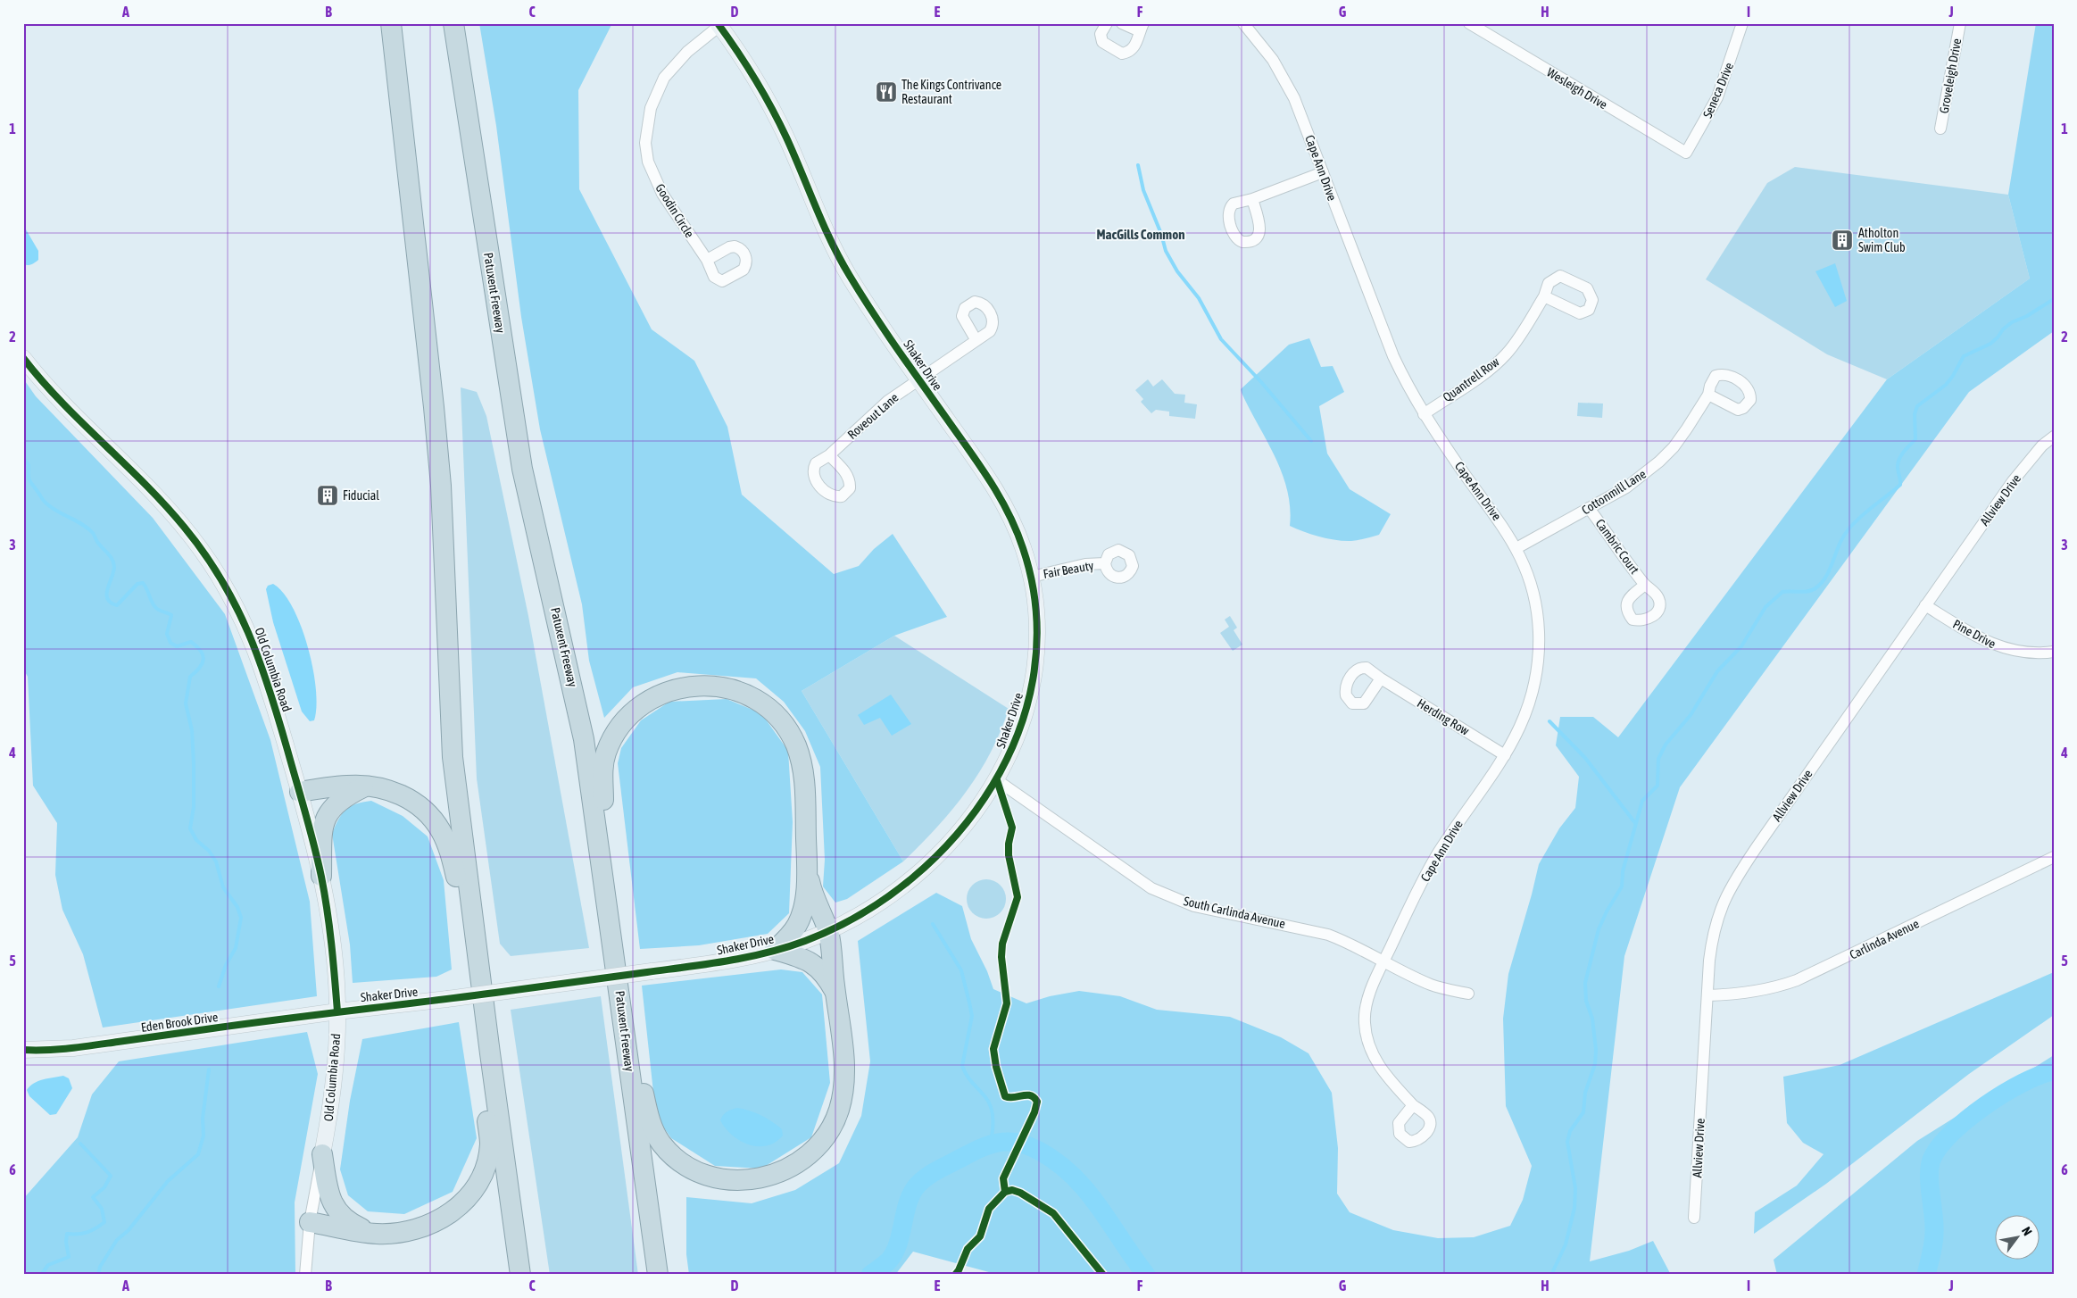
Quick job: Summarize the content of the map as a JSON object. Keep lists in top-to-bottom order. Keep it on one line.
{"streets":{"highway":["Patuxent Freeway"],"street":["Groveleigh Drive","Wesleigh Drive","Seneca Drive","Cape Ann Drive","Goodin Circle","Shaker Drive","Quantrell Row","Roveout Lane","Cottonmill Lane","Allview Drive","Cambric Court","Fair Beauty","Pine Drive","Old Columbia Road","Herding Row","South Carlinda Avenue","Carlinda Avenue","Eden Brook Drive"]},"crossings":[["Wesleigh Drive","Seneca Drive"],["Cape Ann Drive","Quantrell Row"],["Cape Ann Drive","Cottonmill Lane"],["Cape Ann Drive","Herding Row"],["Cape Ann Drive","South Carlinda Avenue"],["Goodin Circle","Shaker Drive"],["Shaker Drive","Roveout Lane"],["Shaker Drive","Fair Beauty"],["Shaker Drive","Old Columbia Road"],["Shaker Drive","South Carlinda Avenue"],["Shaker Drive","Eden Brook Drive"],["Cottonmill Lane","Cambric Court"],["Allview Drive","Pine Drive"],["Allview Drive","Carlinda Avenue"],["Old Columbia Road","Eden Brook Drive"]],"districts":["MacGills Common"],"places":{"restaurant":["The Kings Contrivance Restaurant"],"building":["Atholton Swim Club","Fiducial"]},"north":"top right","grid":{"columns":["A","B","C","D","E","F","G","H","I","J"],"rows":["1","2","3","4","5","6"]}}
